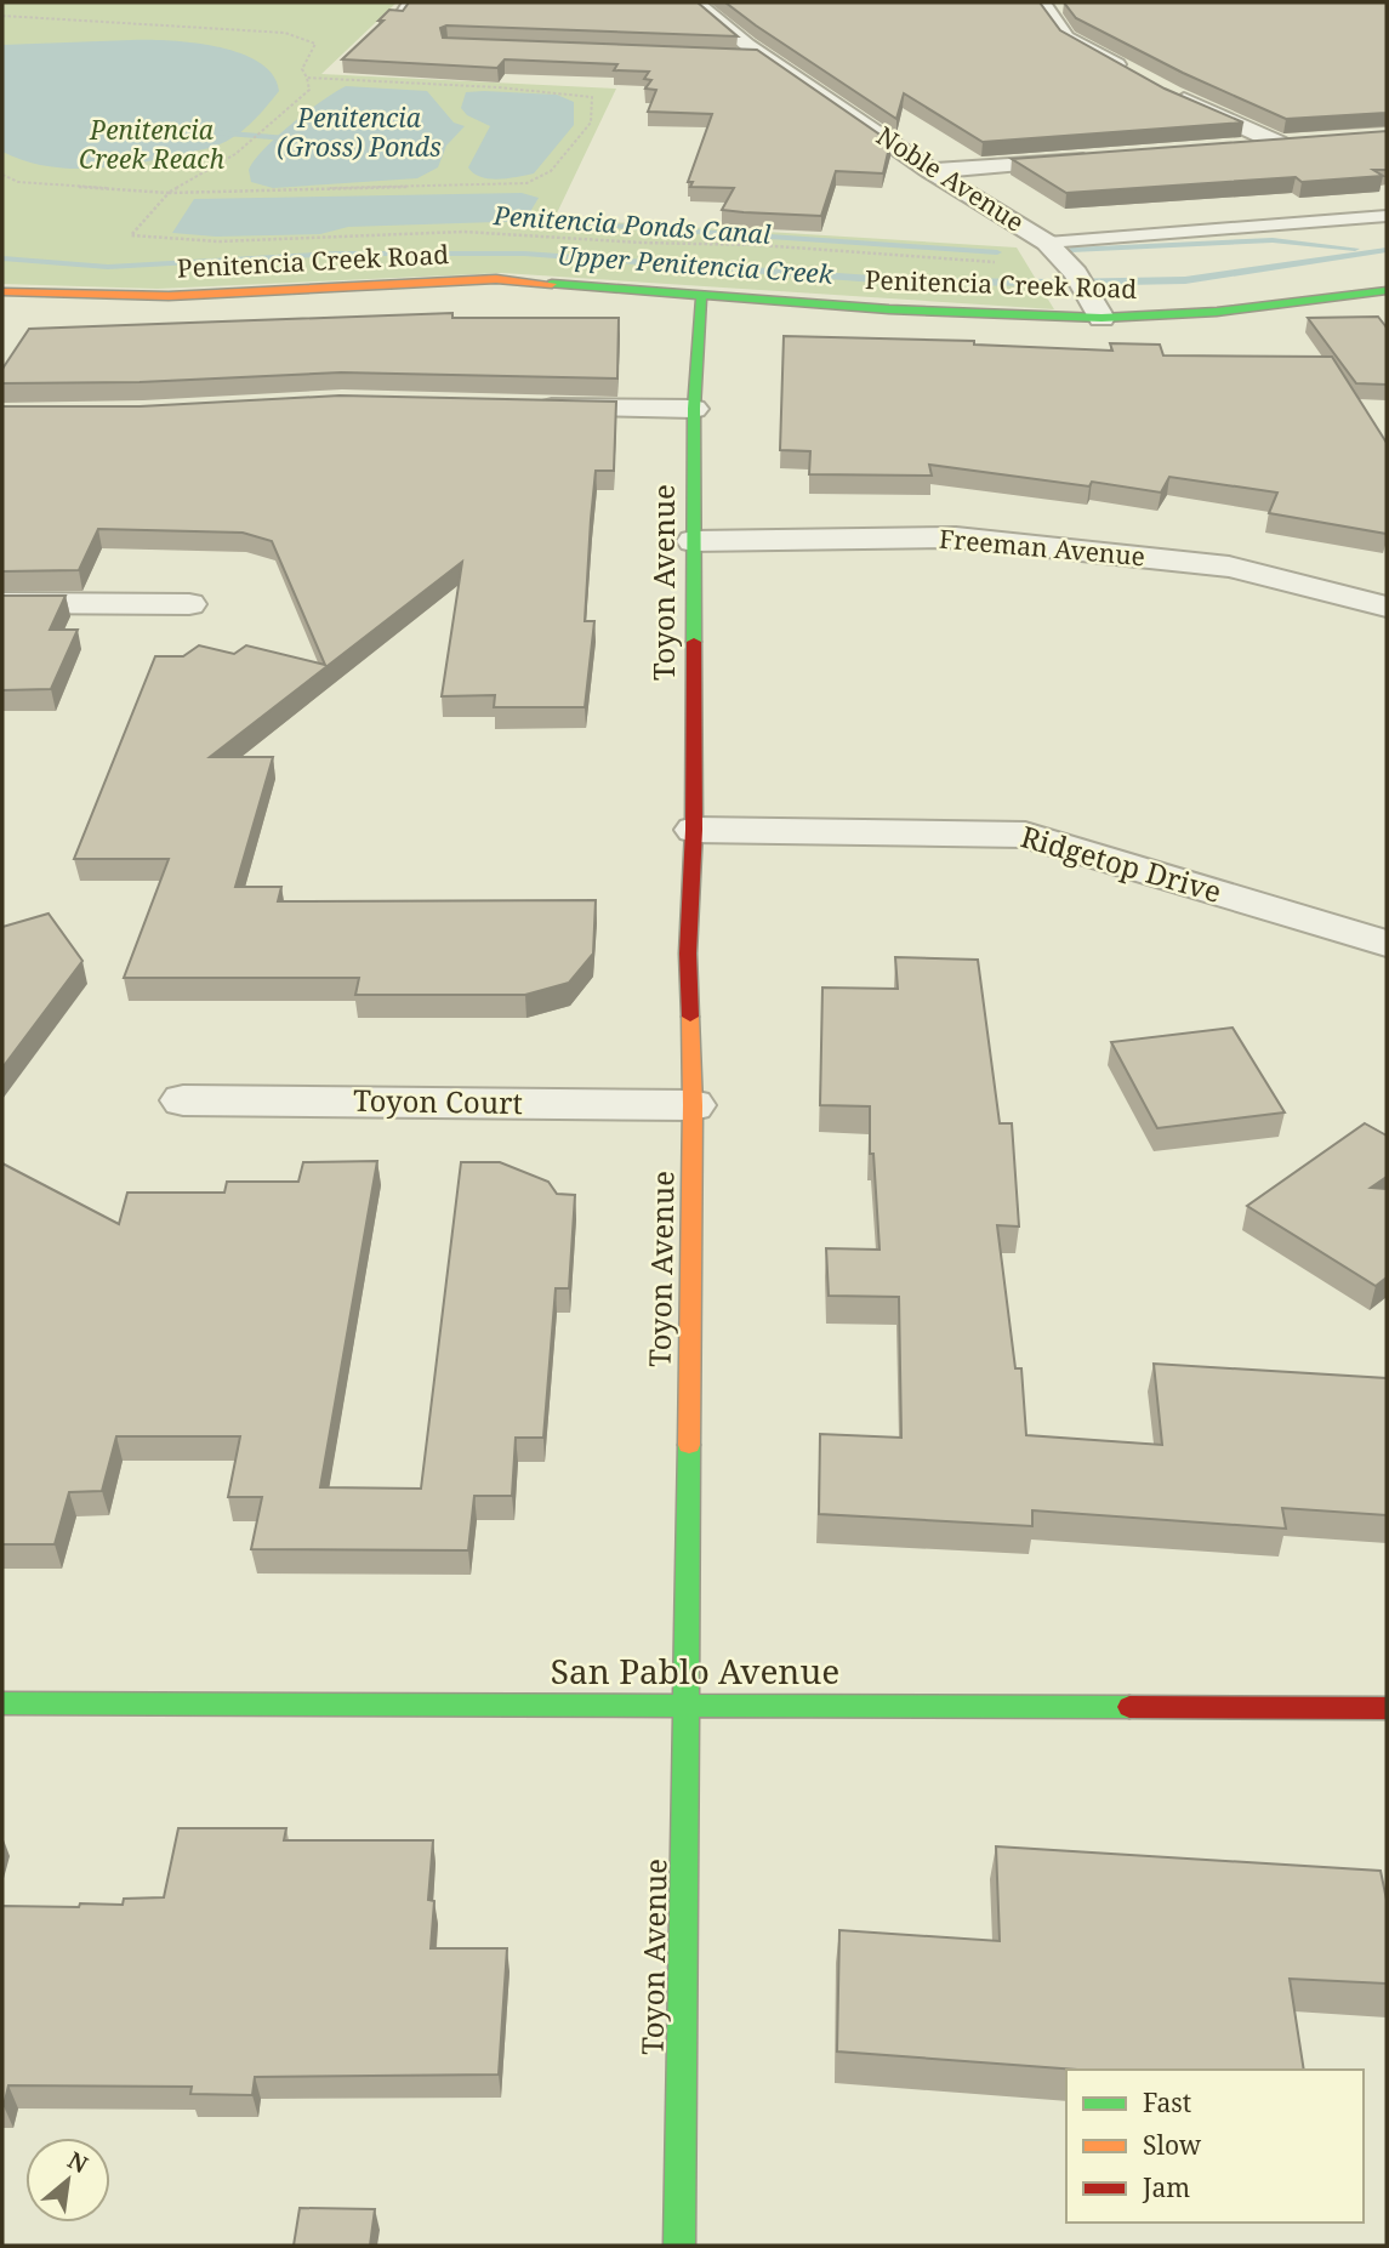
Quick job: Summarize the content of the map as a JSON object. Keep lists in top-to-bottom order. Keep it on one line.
{"streets":{"street":["Noble Avenue","Penitencia Creek Road","Freeman Avenue","Toyon Avenue","Ridgetop Drive","Toyon Court","San Pablo Avenue"]},"crossings":[["Noble Avenue","Penitencia Creek Road"],["Penitencia Creek Road","Toyon Avenue"],["Freeman Avenue","Toyon Avenue"],["Toyon Avenue","Ridgetop Drive"],["Toyon Avenue","Toyon Court"],["Toyon Avenue","San Pablo Avenue"]],"water":["Penitencia (Gross) Ponds","Penitencia Ponds Canal","Upper Penitencia Creek"],"parks":["Penitencia Creek Reach"],"legend":["Fast","Slow","Jam"],"north":"top right"}
